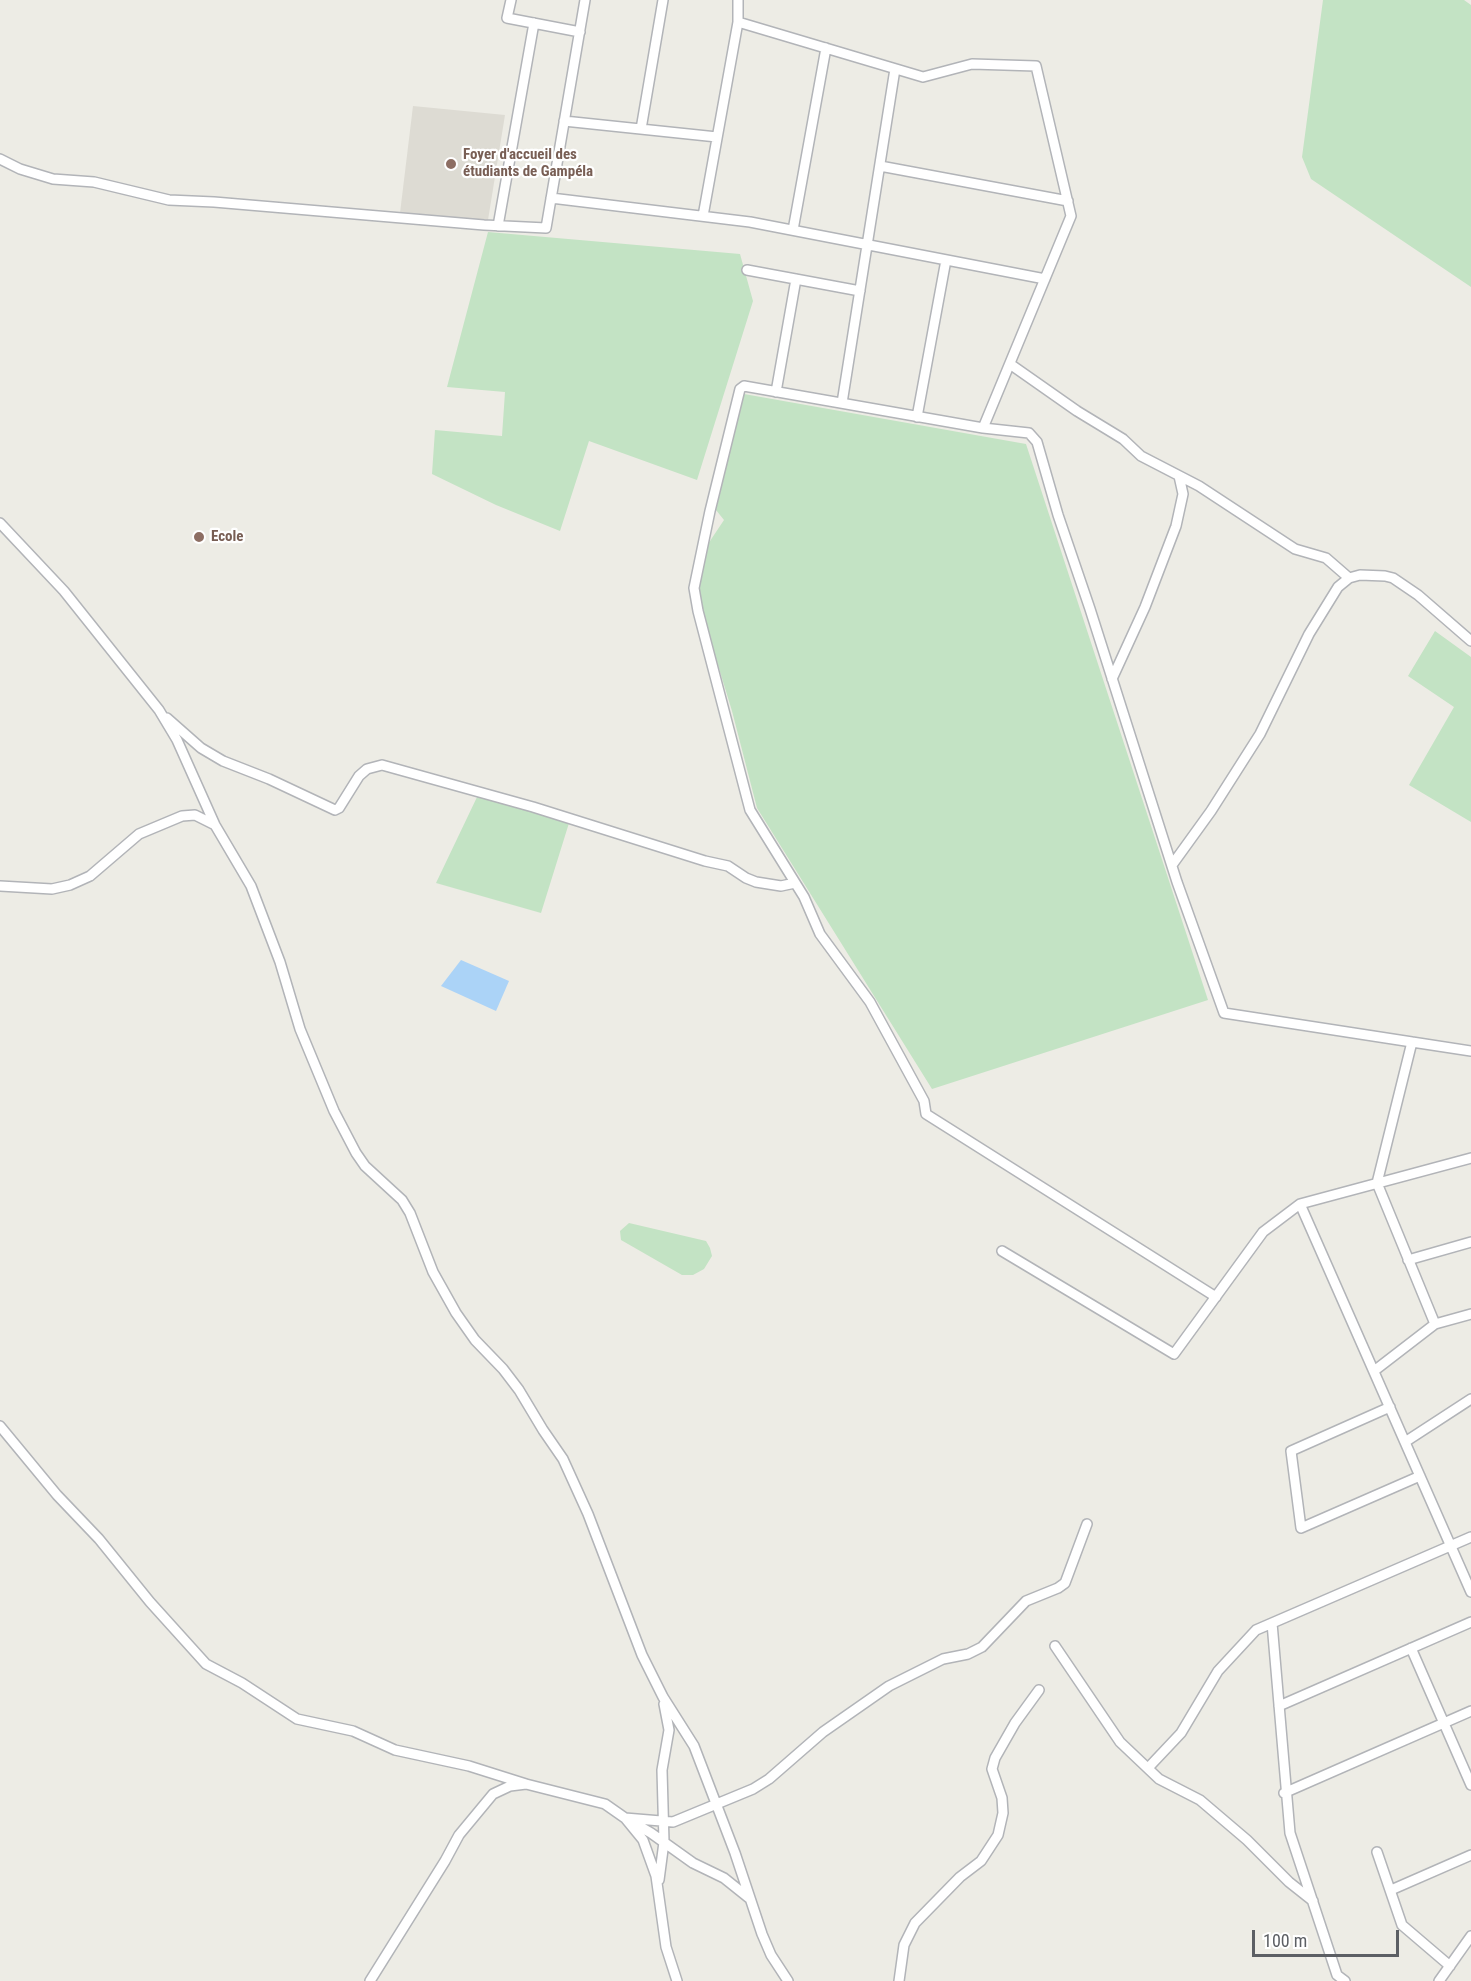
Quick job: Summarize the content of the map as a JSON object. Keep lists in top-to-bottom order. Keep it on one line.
{"places":["Foyer d'accueil des étudiants de Gampéla","Ecole"],"scale_bar":"100 m"}
